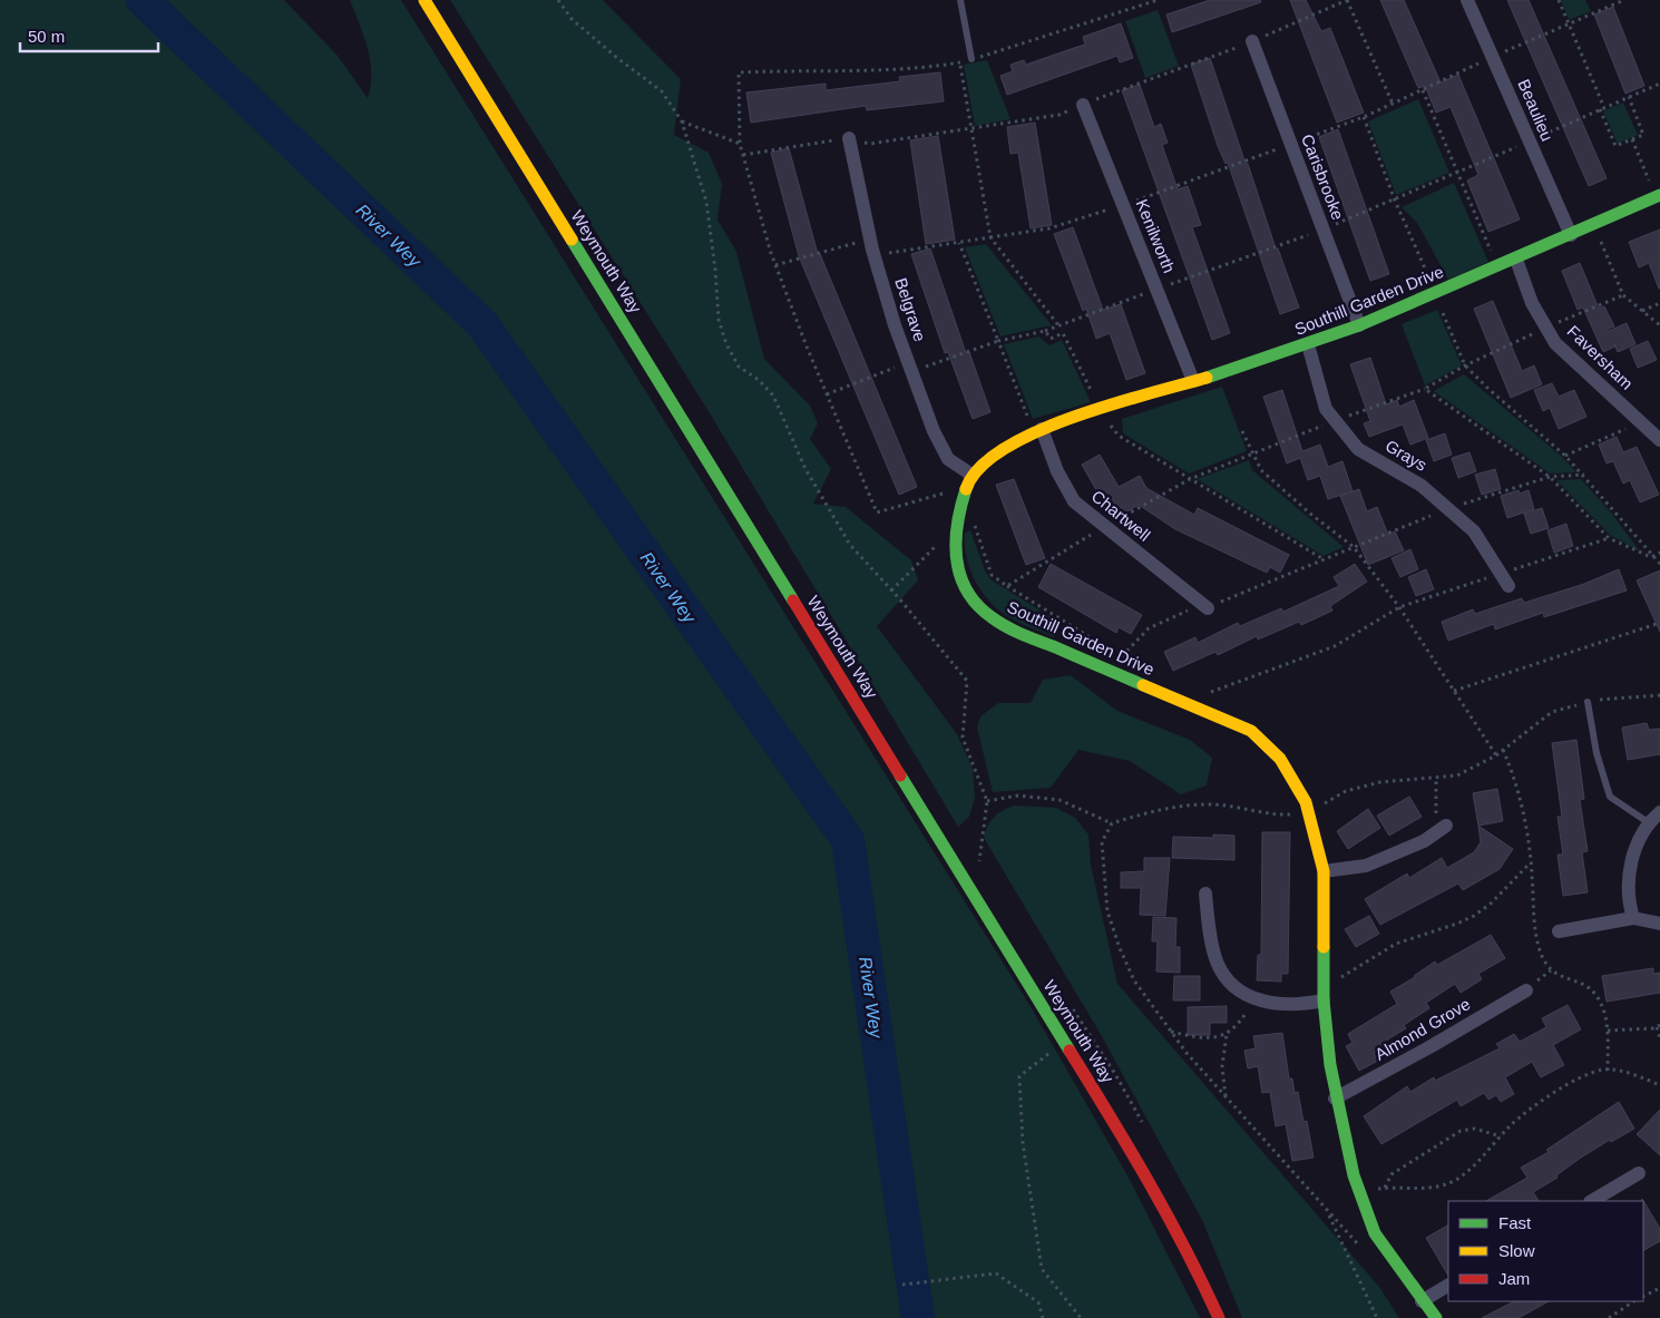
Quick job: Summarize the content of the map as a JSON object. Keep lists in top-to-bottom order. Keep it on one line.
{"streets":{"main road":["Weymouth Way","Southill Garden Drive"],"street":["Beaulieu","Carisbrooke","Kenilworth","Belgrave","Faversham","Grays","Chartwell","Almond Grove"]},"crossings":[["Beaulieu","Southill Garden Drive"],["Carisbrooke","Southill Garden Drive"],["Kenilworth","Southill Garden Drive"],["Southill Garden Drive","Belgrave"],["Southill Garden Drive","Faversham"],["Southill Garden Drive","Grays"],["Southill Garden Drive","Chartwell"],["Southill Garden Drive","Almond Grove"]],"water":["River Wey"],"legend":["Fast","Slow","Jam"],"scale_bar":"50 m"}
